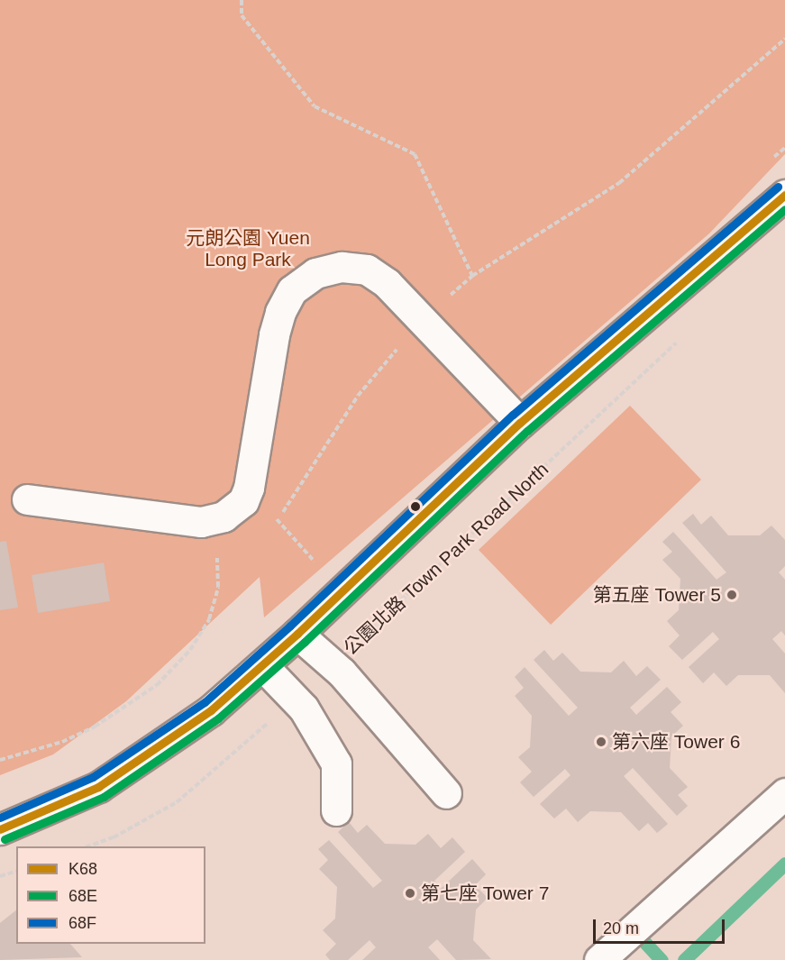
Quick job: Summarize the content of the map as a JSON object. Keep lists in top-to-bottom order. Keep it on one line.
{"streets":{"path":["公園北路 Town Park Road North"]},"parks":["元朗公園 Yuen Long Park"],"places":["第五座 Tower 5","第六座 Tower 6","第七座 Tower 7"],"lines":["transit line 68F","transit line K68","transit line 68E"],"legend":["K68","68E","68F"],"scale_bar":"20 m"}
